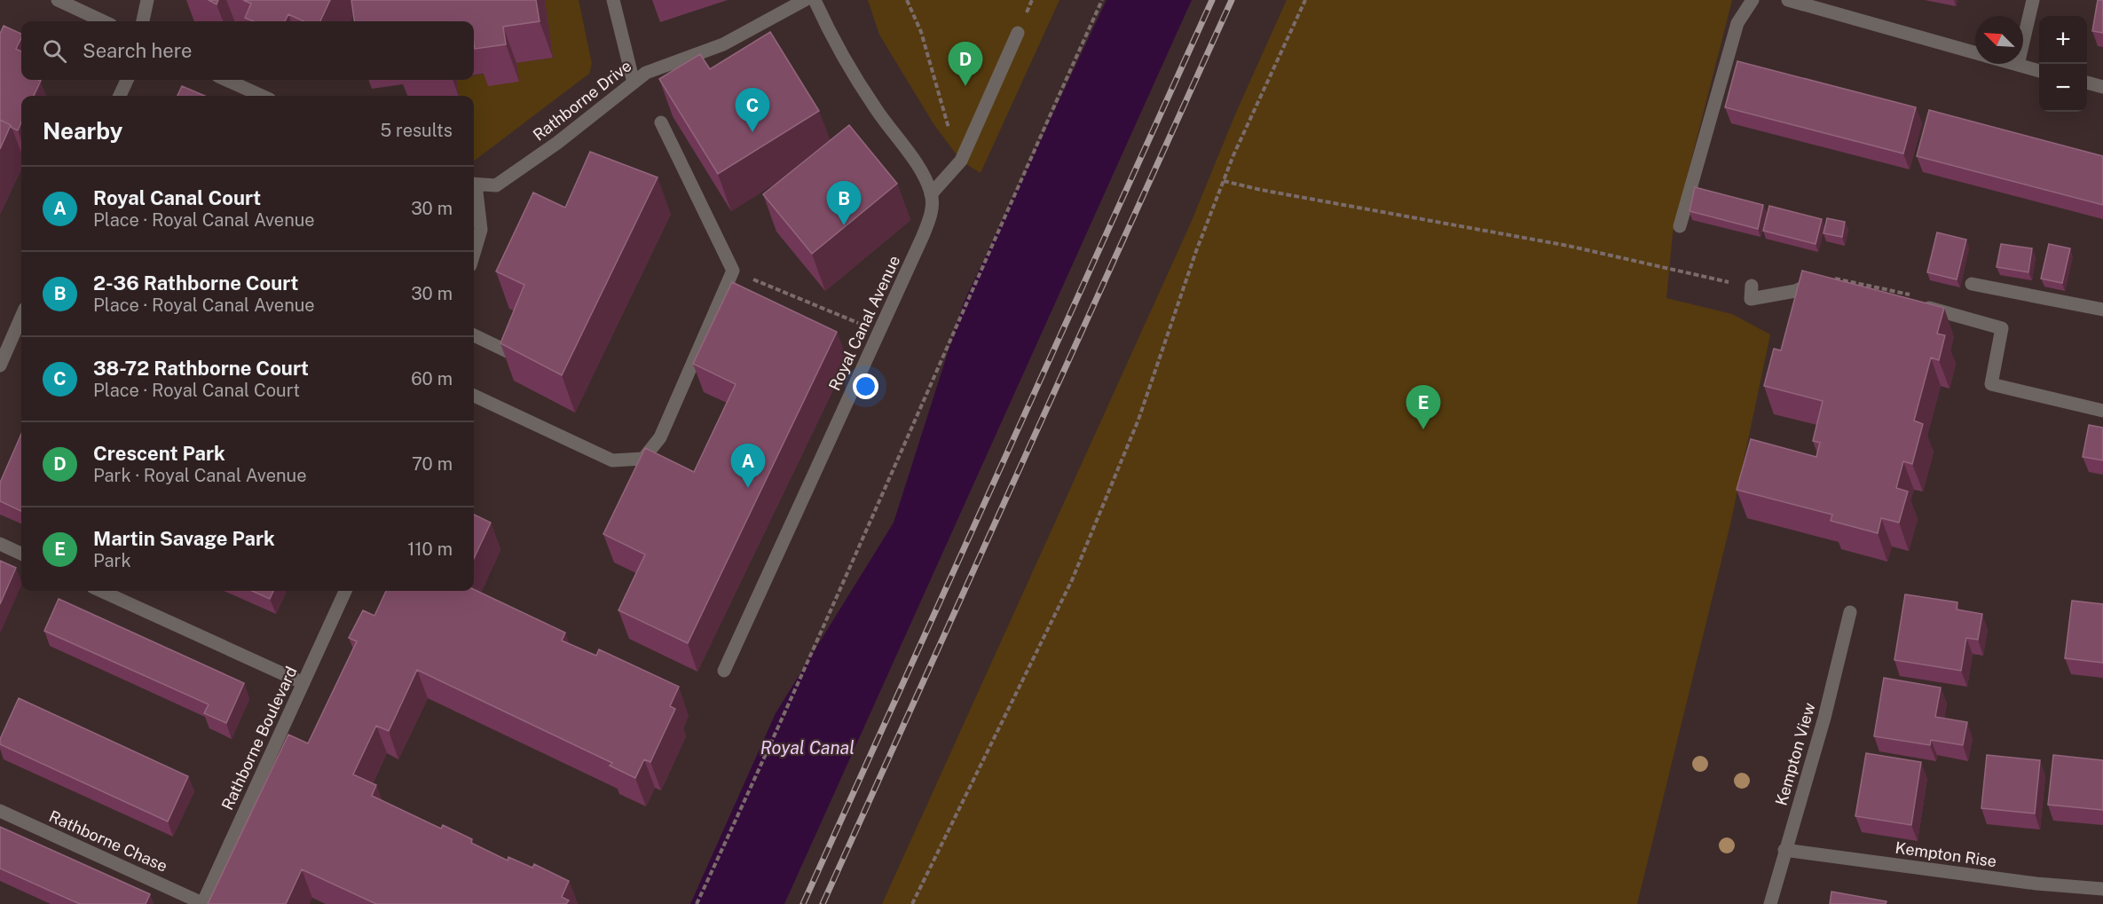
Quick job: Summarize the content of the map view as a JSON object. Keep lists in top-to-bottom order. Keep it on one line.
{"streets":{"street":["Rathborne Drive","Royal Canal Avenue","Rathborne Boulevard","Kempton View","Rathborne Chase","Kempton Rise"]},"crossings":[["Rathborne Boulevard","Rathborne Chase"],["Kempton View","Kempton Rise"]],"water":["Royal Canal"],"north":"top left","page":{"map_buttons":["+","−"],"search":"Search here","pins":["D","C","B","E","A"],"heading":["Nearby","5 results"],"list":[{"mark":"A","name":"Royal Canal Court","note":"Place · Royal Canal Avenue","value":"30 m"},{"mark":"B","name":"2-36 Rathborne Court","note":"Place · Royal Canal Avenue","value":"30 m"},{"mark":"C","name":"38-72 Rathborne Court","note":"Place · Royal Canal Court","value":"60 m"},{"mark":"D","name":"Crescent Park","note":"Park · Royal Canal Avenue","value":"70 m"},{"mark":"E","name":"Martin Savage Park","note":"Park","value":"110 m"}]}}
